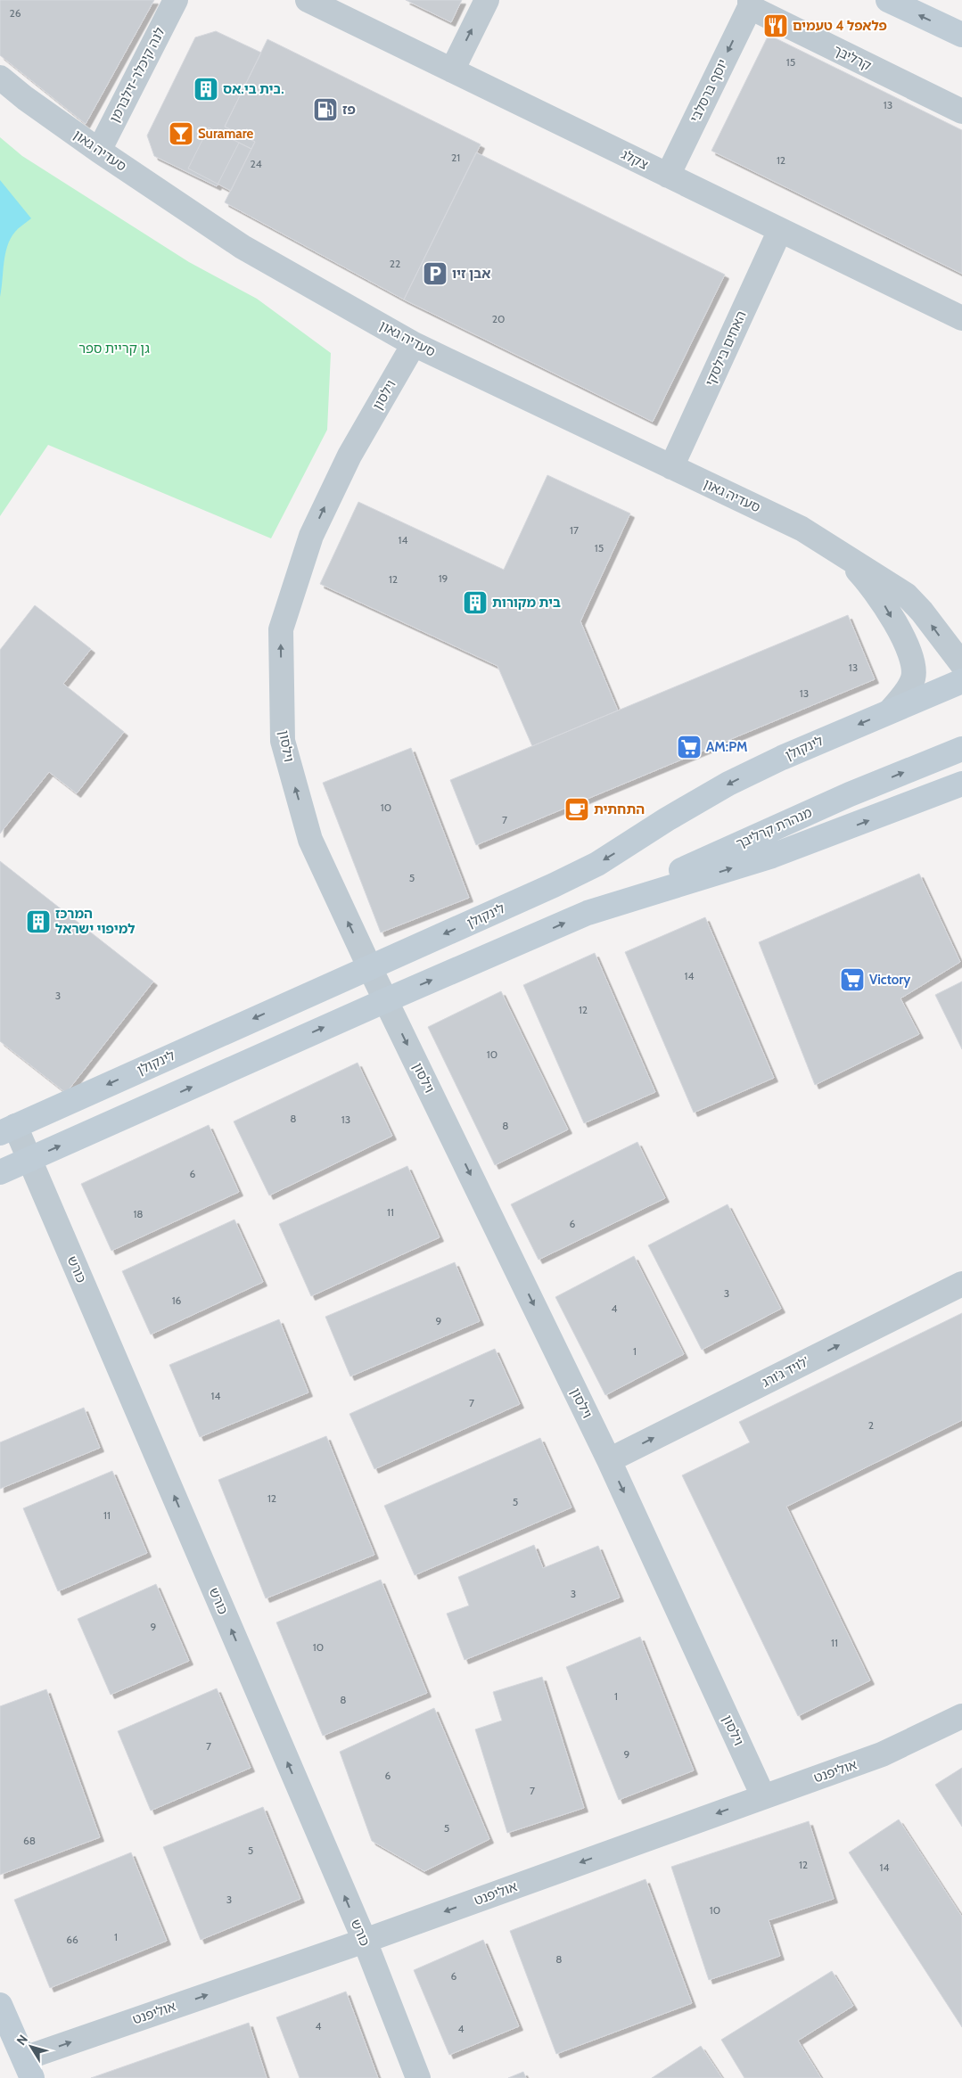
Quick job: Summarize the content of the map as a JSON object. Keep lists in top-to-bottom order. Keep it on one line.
{"streets":{"street":["קרליבך","לנה קיכלר-זילברמן","יוסף ברסלבי","סעדיה גאון","צקלג","האחים בילסקי","וילסון","לינקולן","מנהרת קרליבך","כורש","לויד ג'ורג'","אוליפנט"]},"crossings":[["קרליבך","יוסף ברסלבי"],["לנה קיכלר-זילברמן","סעדיה גאון"],["יוסף ברסלבי","צקלג"],["סעדיה גאון","האחים בילסקי"],["סעדיה גאון","וילסון"],["סעדיה גאון","לינקולן"],["צקלג","האחים בילסקי"],["וילסון","לינקולן"],["וילסון","לויד ג'ורג'"],["וילסון","אוליפנט"],["לינקולן","כורש"],["כורש","אוליפנט"]],"one_way":["יוסף ברסלבי","כורש","לויד ג'ורג'"],"parks":["גן קריית ספר"],"places":{"restaurant":["פלאפל 4 טעמים"],"building":["בית בי.אס.","בית מקורות","המרכז למיפוי ישראל"],"fuel station":["פז"],"bar":["Suramare"],"parking":["אבן זיו"],"supermarket":["AM:PM","Victory"],"cafe":["התחתית"]},"house_numbers":["26","15","13","21","12","24","22","20","17","14","15","19","12","13","13","10","7","5","14","3","12","10","8","13","8","6","11","18","6","3","16","4","9","1","14","7","2","12","5","11","3","9","11","10","1","8","7","9","6","7","5","68","5","12","14","3","10","1","66","8","6","4","4"],"north":"top left"}
